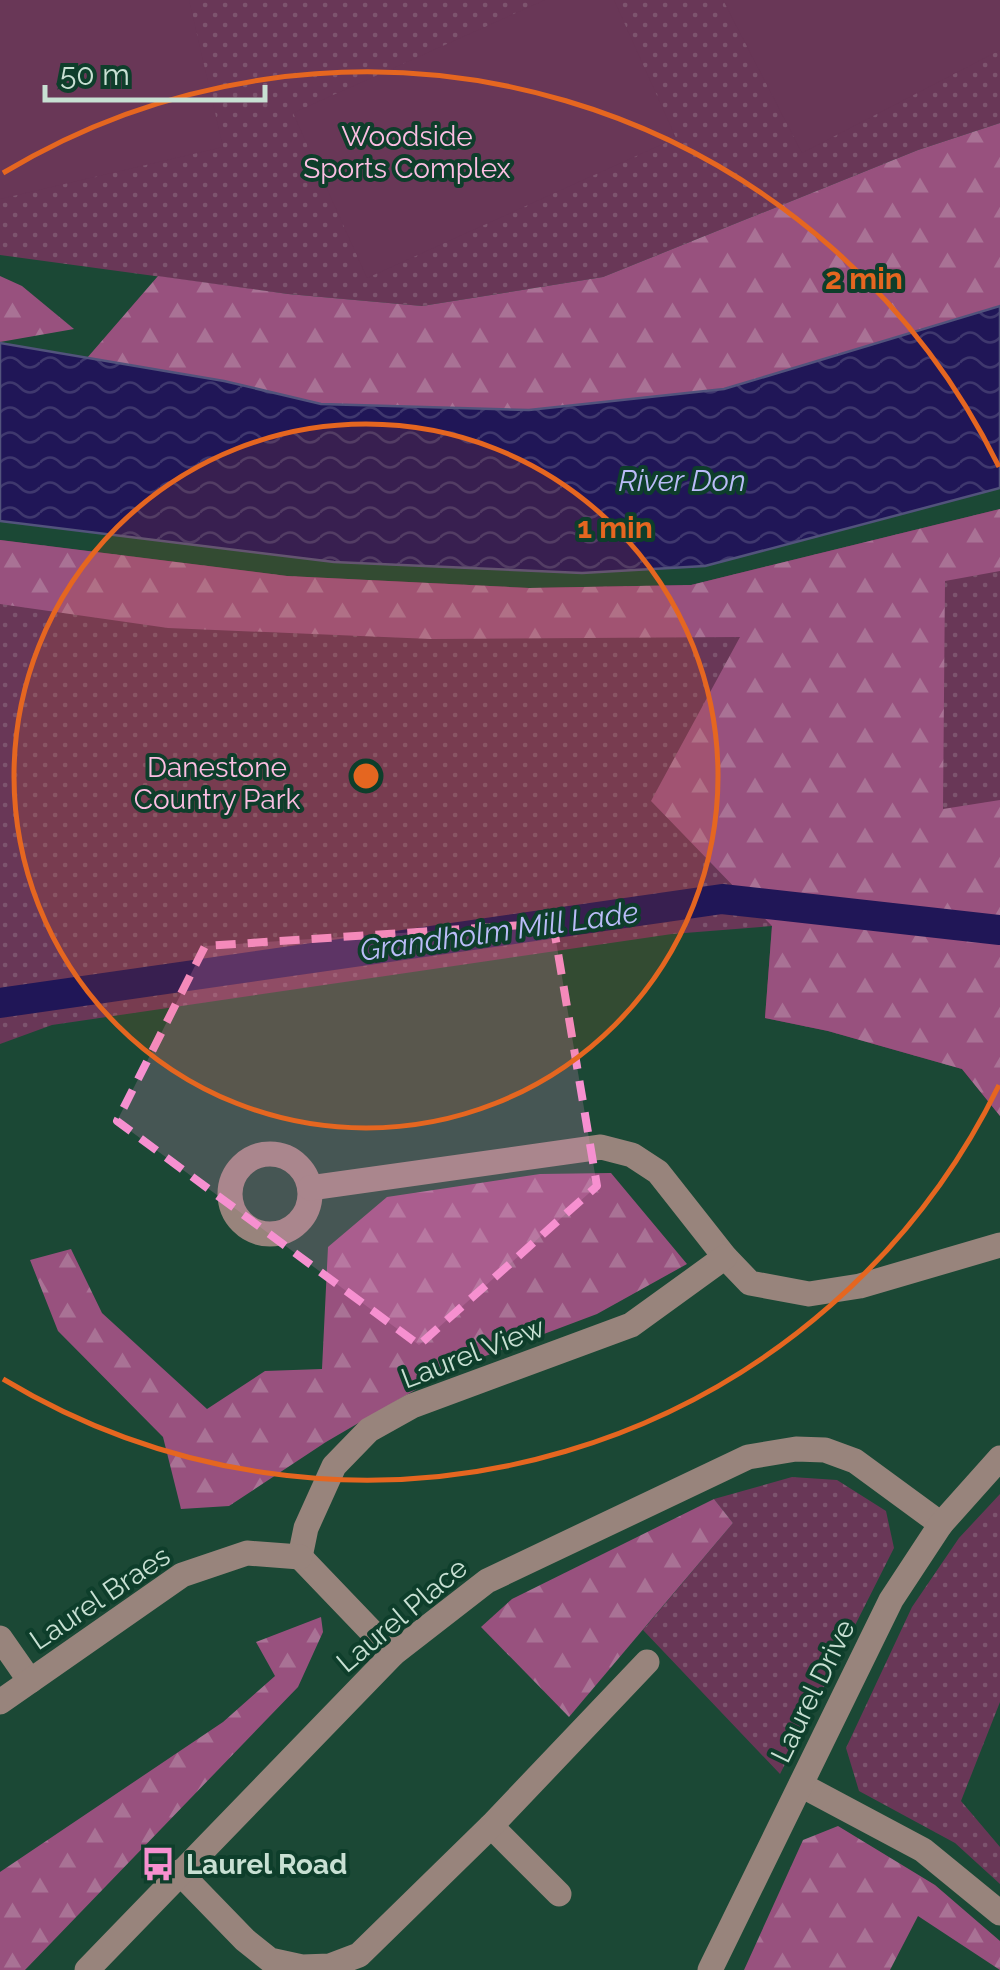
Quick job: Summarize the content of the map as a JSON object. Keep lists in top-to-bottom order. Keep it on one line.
{"streets":{"street":["Laurel View","Laurel Braes","Laurel Place","Laurel Drive"]},"crossings":[["Laurel View","Laurel Braes"],["Laurel Place","Laurel Drive"]],"water":["River Don","Grandholm Mill Lade"],"parks":["Woodside Sports Complex","Danestone Country Park"],"places":{"bus stop":["Laurel Road"]},"scale_bar":"50 m","rings":["2 min","1 min"]}
